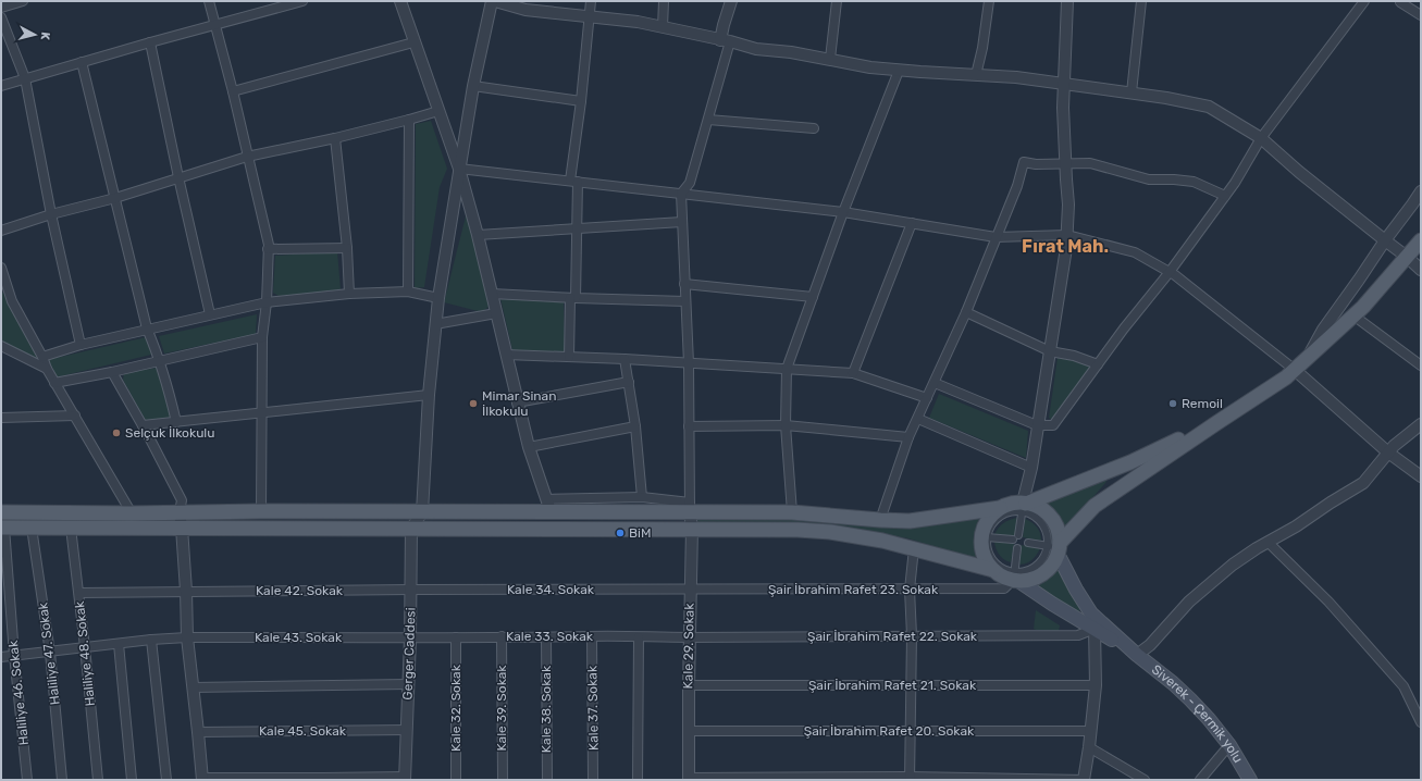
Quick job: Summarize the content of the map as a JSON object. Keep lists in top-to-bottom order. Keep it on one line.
{"streets":{"main road":["Siverek - Çermik yolu"],"street":["Kale 34. Sokak","Şair İbrahim Rafet 23. Sokak","Kale 42. Sokak","Kale 33. Sokak","Şair İbrahim Rafet 22. Sokak","Kale 43. Sokak","Kale 29. Sokak","Haliliye 47. Sokak","Haliliye 48. Sokak","Gerger Caddesi","Şair İbrahim Rafet 21. Sokak","Haliliye 46. Sokak","Kale 32. Sokak","Kale 39. Sokak","Kale 37. Sokak","Kale 38. Sokak","Kale 45. Sokak","Şair İbrahim Rafet 20. Sokak"]},"crossings":[["Kale 34. Sokak","Şair İbrahim Rafet 23. Sokak"],["Kale 34. Sokak","Kale 42. Sokak"],["Kale 34. Sokak","Kale 29. Sokak"],["Kale 34. Sokak","Gerger Caddesi"],["Şair İbrahim Rafet 23. Sokak","Kale 29. Sokak"],["Şair İbrahim Rafet 23. Sokak","Siverek - Çermik yolu"],["Kale 42. Sokak","Haliliye 48. Sokak"],["Kale 42. Sokak","Gerger Caddesi"],["Kale 33. Sokak","Şair İbrahim Rafet 22. Sokak"],["Kale 33. Sokak","Kale 43. Sokak"],["Kale 33. Sokak","Kale 29. Sokak"],["Kale 33. Sokak","Gerger Caddesi"],["Kale 33. Sokak","Kale 32. Sokak"],["Kale 33. Sokak","Kale 39. Sokak"],["Kale 33. Sokak","Kale 37. Sokak"],["Kale 33. Sokak","Kale 38. Sokak"],["Şair İbrahim Rafet 22. Sokak","Kale 29. Sokak"],["Şair İbrahim Rafet 22. Sokak","Siverek - Çermik yolu"],["Kale 43. Sokak","Haliliye 47. Sokak"],["Kale 43. Sokak","Haliliye 48. Sokak"],["Kale 43. Sokak","Gerger Caddesi"],["Kale 43. Sokak","Haliliye 46. Sokak"],["Kale 29. Sokak","Şair İbrahim Rafet 21. Sokak"],["Kale 29. Sokak","Şair İbrahim Rafet 20. Sokak"],["Gerger Caddesi","Kale 45. Sokak"]],"districts":["Fırat Mah."],"places":["Mimar Sinan İlkokulu","Remoil","Selçuk İlkokulu","BiM"],"north":"right"}
